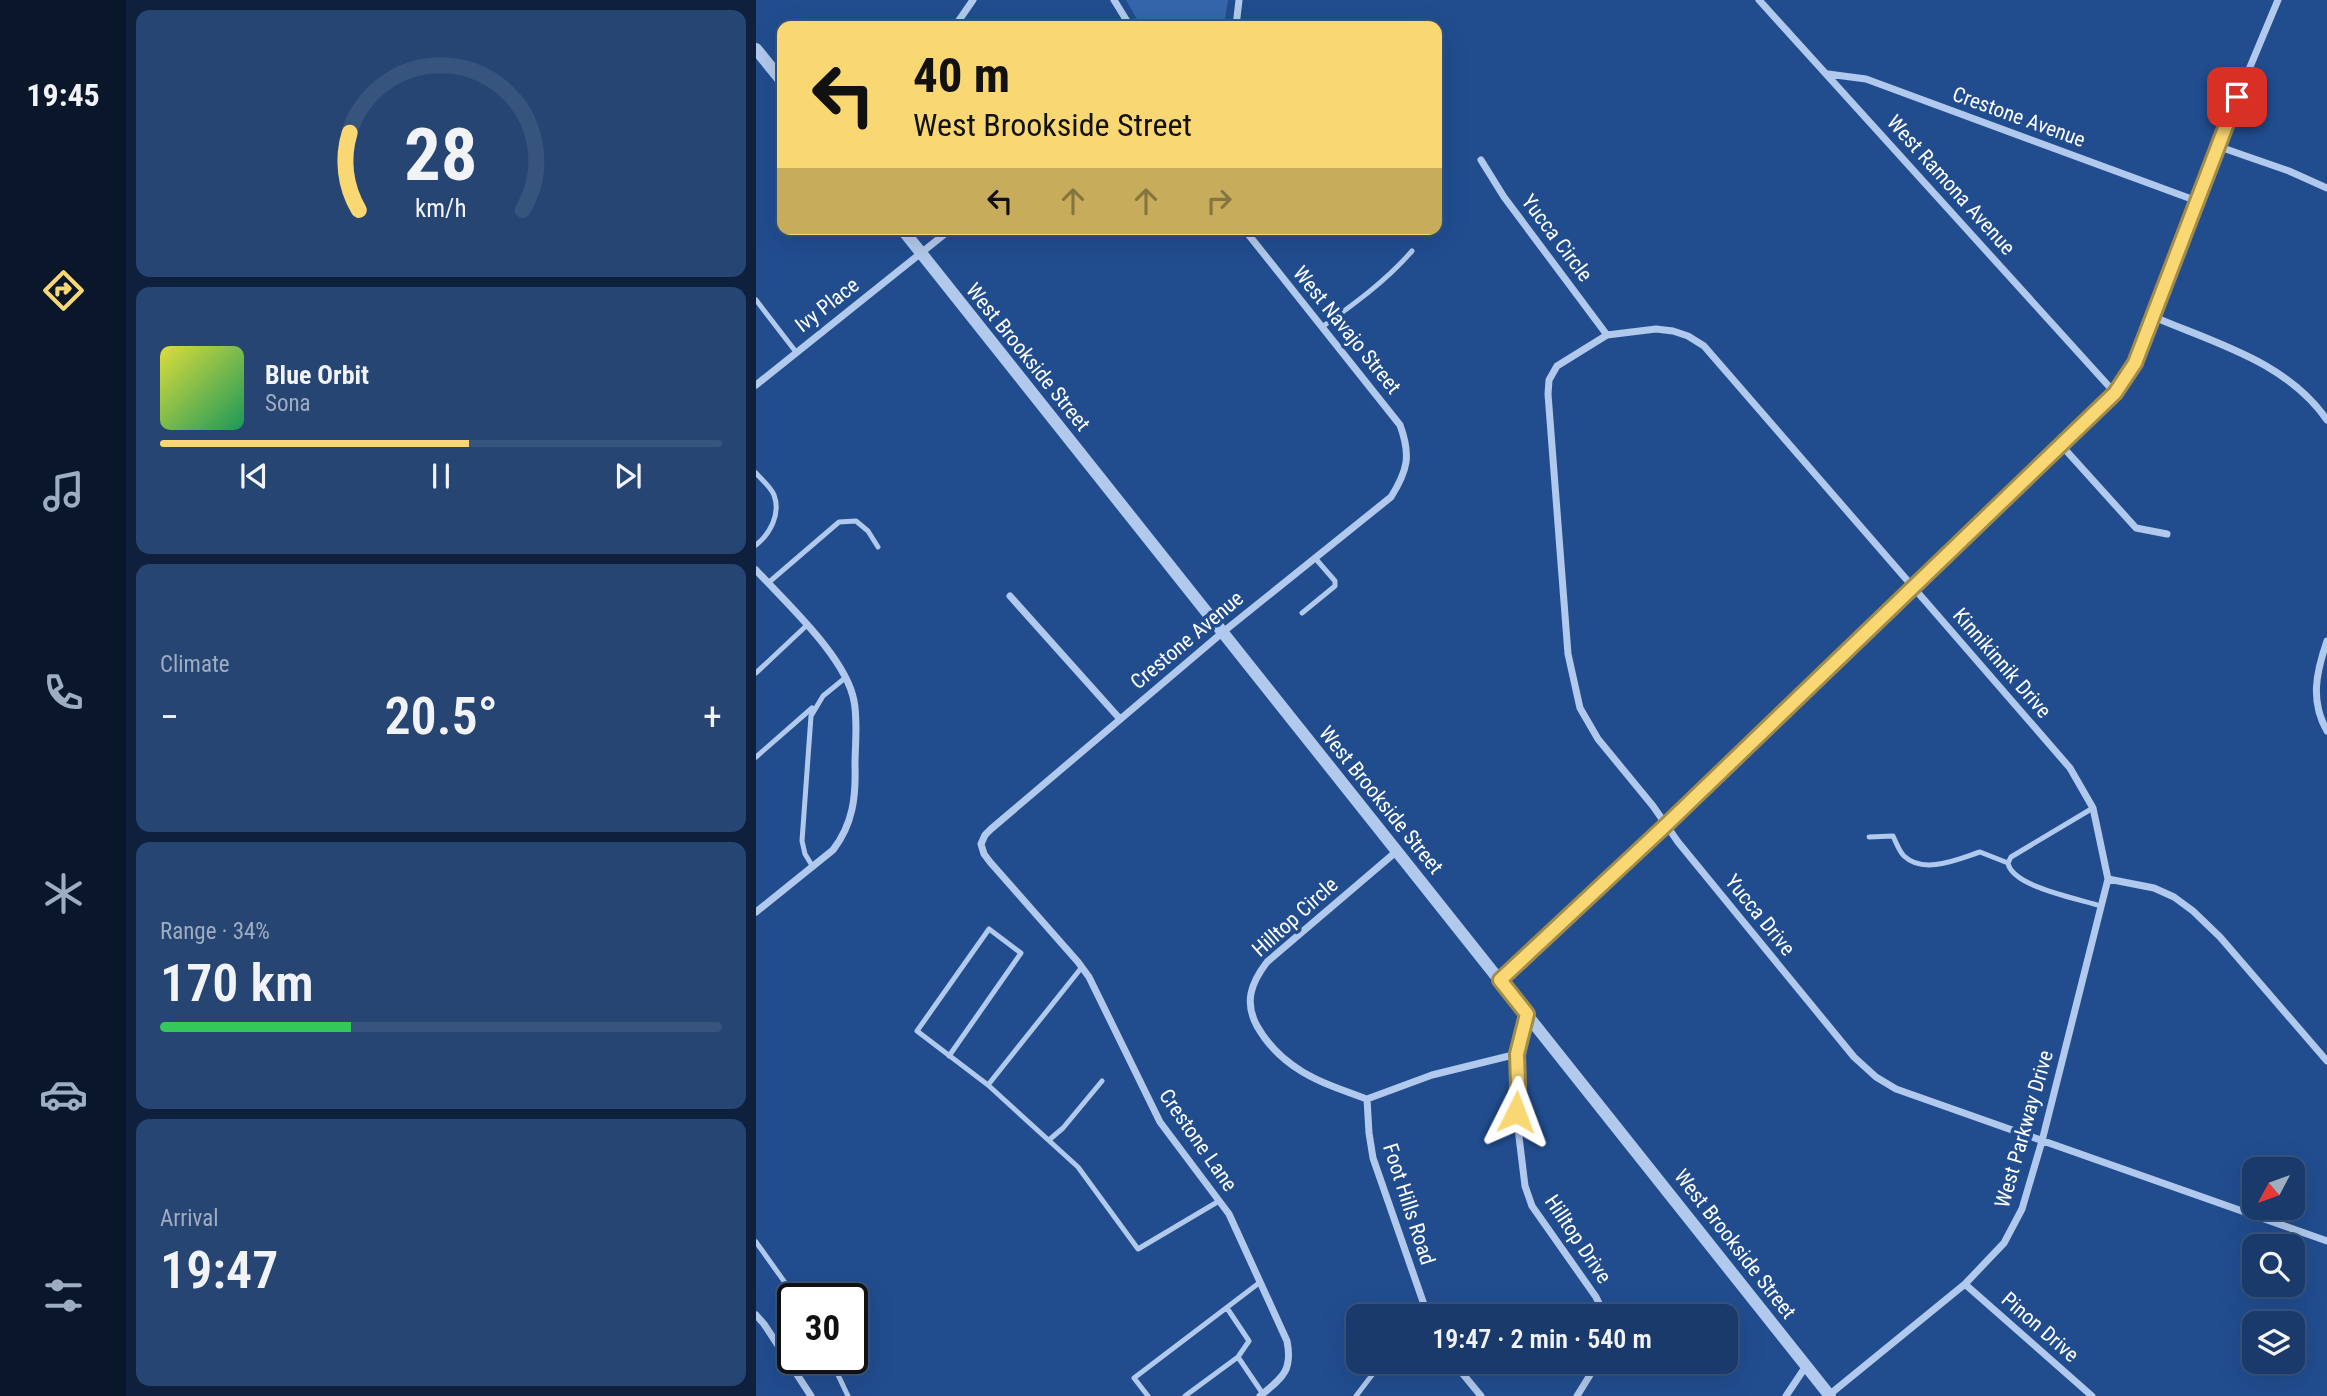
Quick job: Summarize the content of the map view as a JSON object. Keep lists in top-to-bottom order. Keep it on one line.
{"streets":{"street":["Crestone Avenue","West Ramona Avenue","Yucca Circle","Ivy Place","West Navajo Street","West Brookside Street","Kinnikinnik Drive","Yucca Drive","Hilltop Circle","West Parkway Drive","Crestone Lane","Foot Hills Road","Hilltop Drive","Pinon Drive"]},"crossings":[["Crestone Avenue","West Ramona Avenue"],["Crestone Avenue","West Navajo Street"],["Crestone Avenue","West Brookside Street"],["Crestone Avenue","Crestone Lane"],["Yucca Circle","Kinnikinnik Drive"],["Yucca Circle","Yucca Drive"],["Ivy Place","West Brookside Street"],["West Brookside Street","Hilltop Circle"],["West Brookside Street","West Parkway Drive"],["West Brookside Street","Hilltop Drive"],["Kinnikinnik Drive","Yucca Drive"],["Kinnikinnik Drive","West Parkway Drive"],["Yucca Drive","West Parkway Drive"],["Hilltop Circle","Foot Hills Road"],["West Parkway Drive","Pinon Drive"]],"north":"bottom left","page":{"tabs":"19:45","turn":["40 m","West Brookside Street"],"song":["Blue Orbit","Sona"],"tile":["Climate",["Range · 34%","170 km"],["Arrival","19:47"]],"heat":["−","20.5°","+"],"limit":"30","trip":"19:47 · 2 min · 540 m","gauge":["28","km/h"]}}
